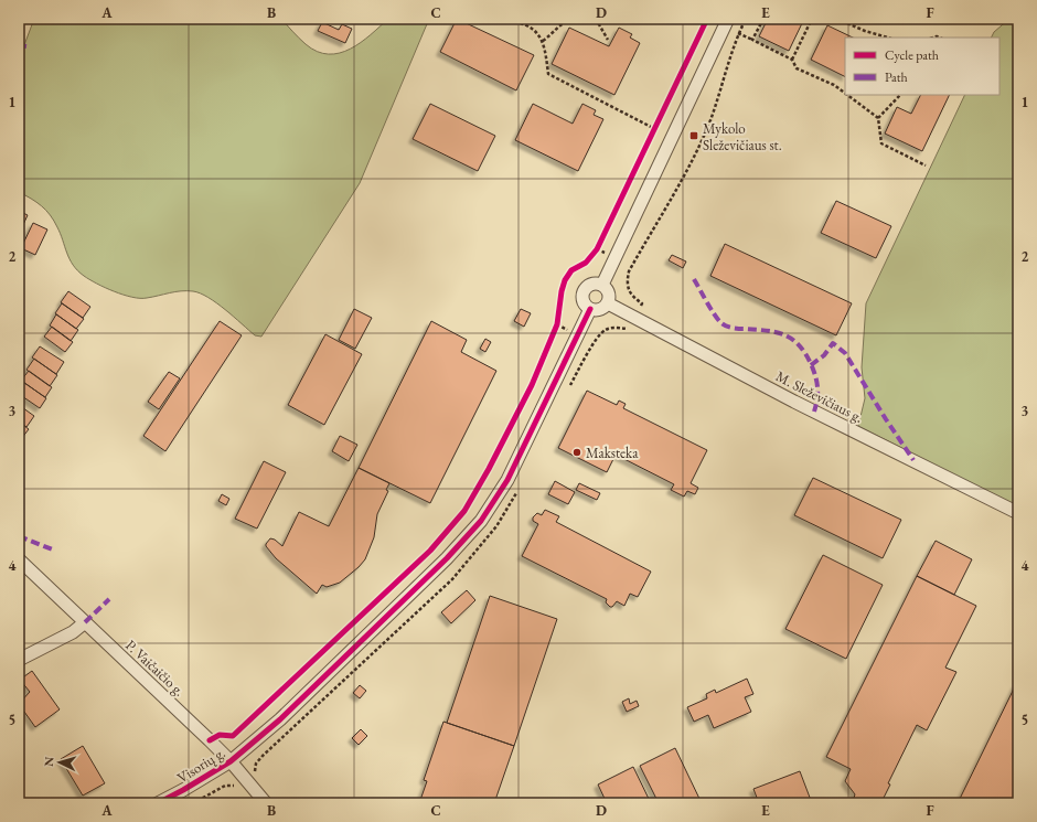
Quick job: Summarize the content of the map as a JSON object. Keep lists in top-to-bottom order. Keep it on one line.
{"streets":{"street":["M. Sleževičiaus g.","P. Vaičaičio g.","Visorių g."]},"crossings":[["M. Sleževičiaus g.","Visorių g."],["P. Vaičaičio g.","Visorių g."]],"places":{"transit":["Mykolo Sleževičiaus st."],"other":["Maksteka"]},"legend":["Cycle path","Path"],"north":"left","grid":{"columns":["A","B","C","D","E","F"],"rows":["1","2","3","4","5"]}}
